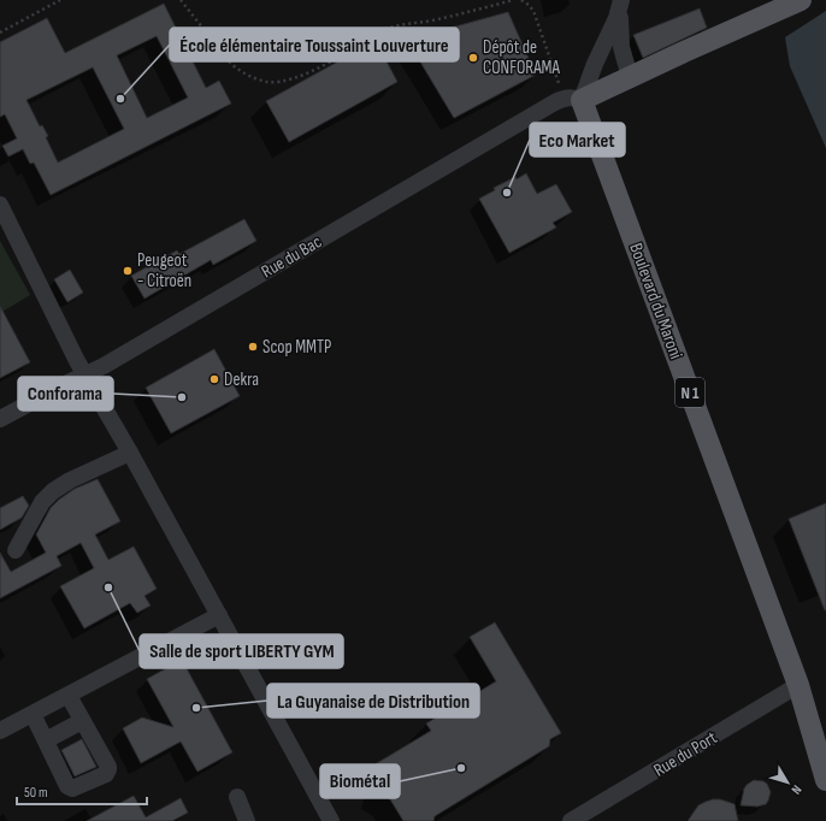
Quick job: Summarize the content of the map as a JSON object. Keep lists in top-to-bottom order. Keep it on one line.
{"streets":{"main road":["Boulevard du Maroni","N 1"],"street":["Rue du Bac","Rue du Port"]},"crossings":[["Rue du Bac","Boulevard du Maroni"],["Boulevard du Maroni","N 1"],["Boulevard du Maroni","Rue du Port"],["N 1","Rue du Port"]],"places":["Dépôt de CONFORAMA","École élémentaire Toussaint Louverture","Eco Market","Peugeot - Citroën","Scop MMTP","Dekra","Conforama","Salle de sport LIBERTY GYM","La Guyanaise de Distribution","Biométal"],"scale_bar":"50 m","north":"bottom right"}
